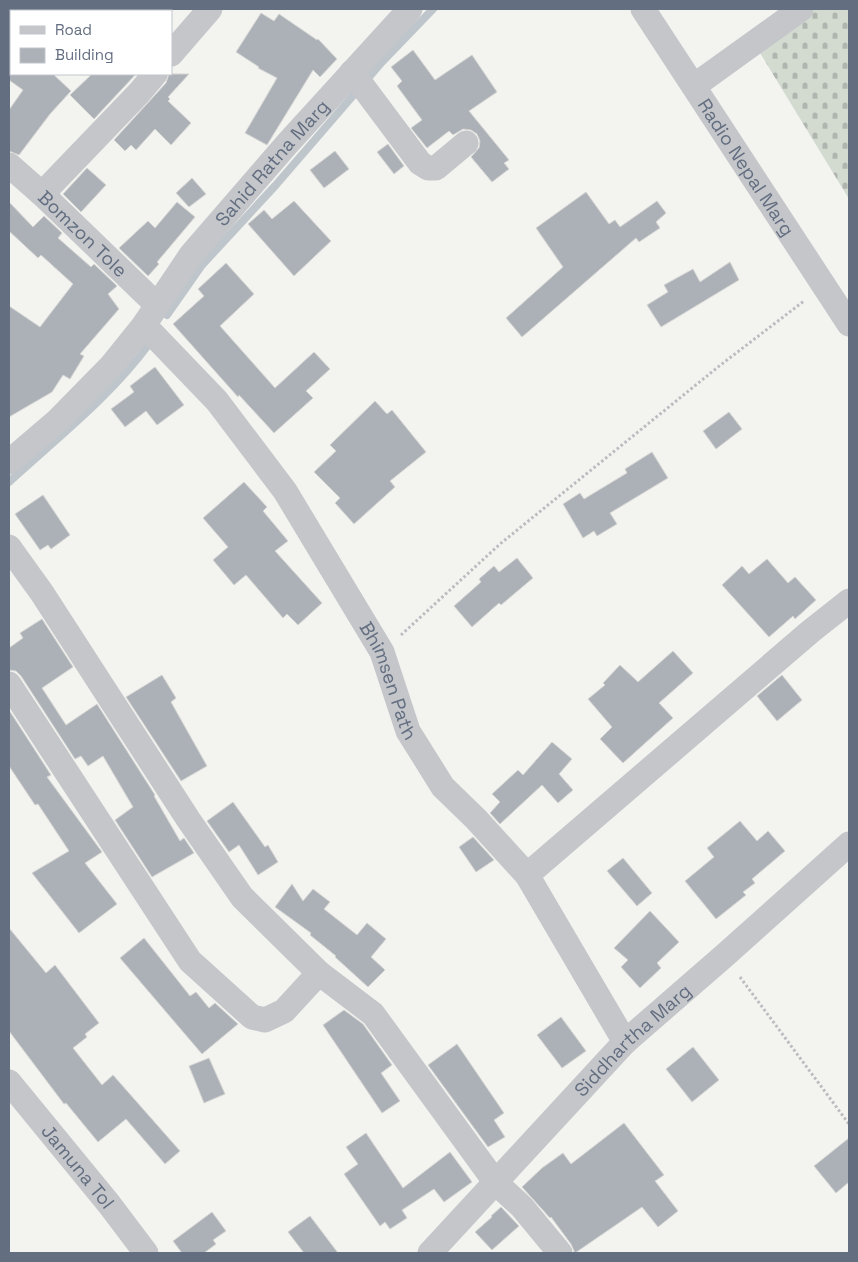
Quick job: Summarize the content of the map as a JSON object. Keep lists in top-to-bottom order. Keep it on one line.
{"streets":{"street":["Sahid Ratna Marg","Radio Nepal Marg","Bomzon Tole","Bhimsen Path","Siddhartha Marg","Jamuna Tol"]},"crossings":[["Sahid Ratna Marg","Bomzon Tole"],["Sahid Ratna Marg","Bhimsen Path"],["Bomzon Tole","Bhimsen Path"],["Bhimsen Path","Siddhartha Marg"]],"legend":["Road","Building"]}
